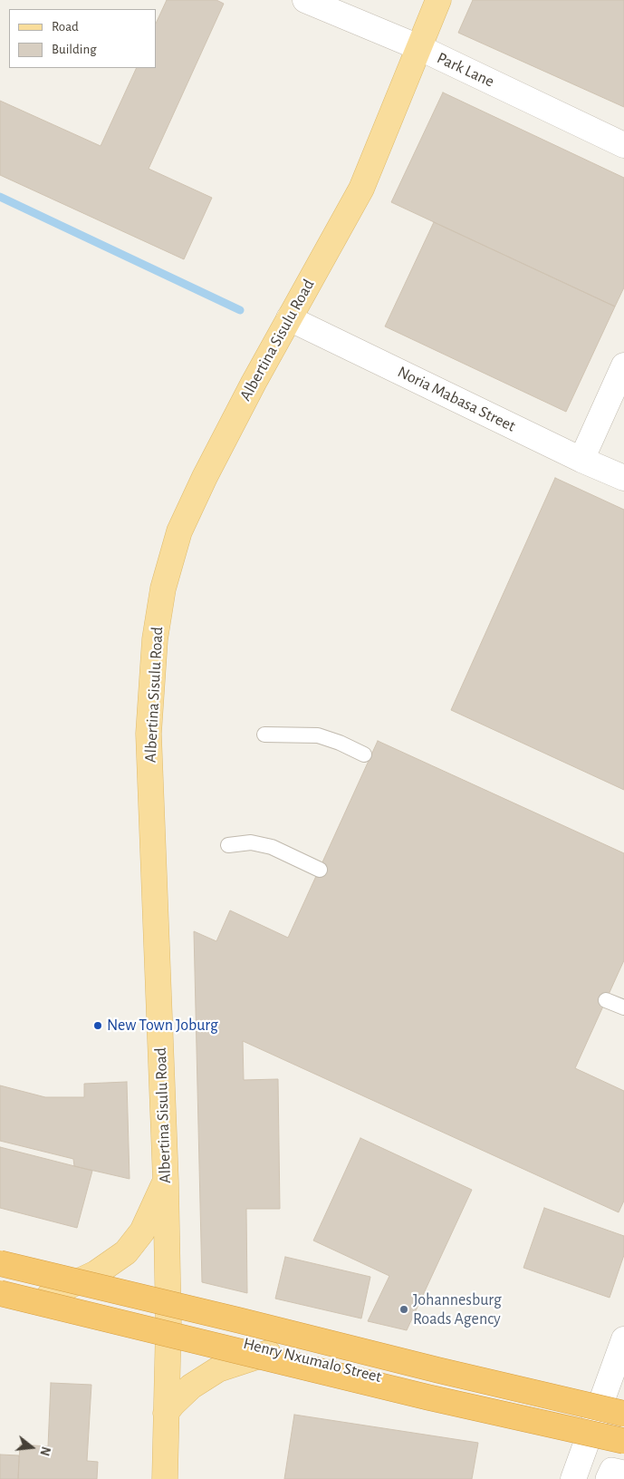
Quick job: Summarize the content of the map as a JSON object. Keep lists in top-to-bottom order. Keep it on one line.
{"streets":{"main road":["Albertina Sisulu Road"],"street":["Park Lane","Noria Mabasa Street","Henry Nxumalo Street"]},"crossings":[["Park Lane","Albertina Sisulu Road"],["Albertina Sisulu Road","Noria Mabasa Street"],["Albertina Sisulu Road","Henry Nxumalo Street"]],"places":["New Town Joburg","Johannesburg Roads Agency"],"legend":["Road","Building"],"north":"right"}
